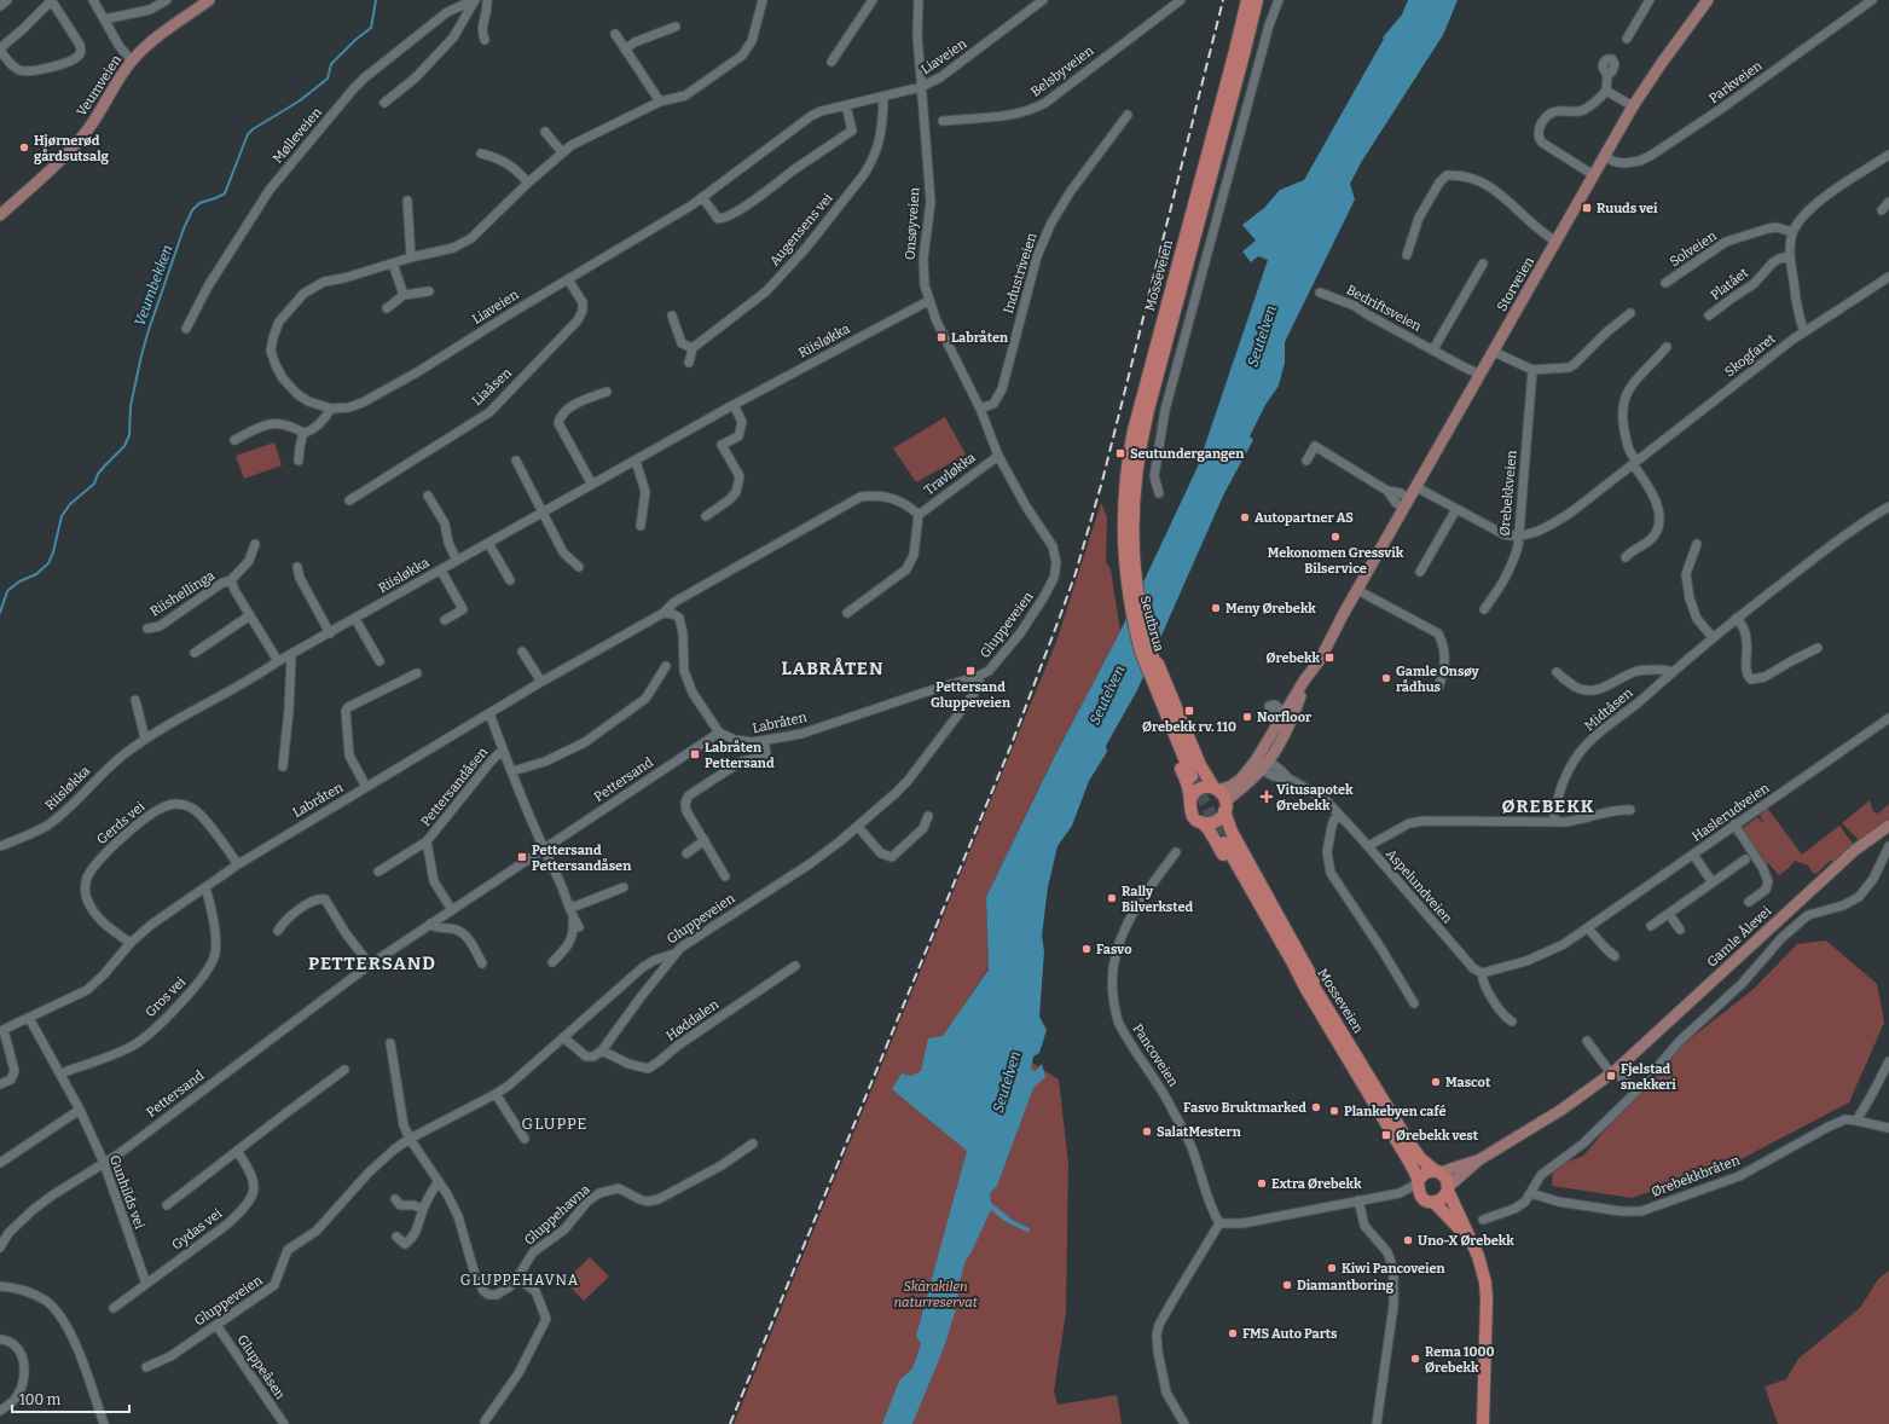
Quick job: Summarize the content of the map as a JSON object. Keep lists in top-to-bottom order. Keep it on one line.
{"streets":{"highway":["Mosseveien","Seutbrua"],"main road":["Veumveien","Storveien","Gamle Ålevei"],"street":["Liaveien","Belsbyveien","Parkveien","Mølleveien","Onsøyveien","Augensens vei","Solveien","Industriveien","Platået","Bedriftsveien","Riisløkka","Skogfaret","Liaåsen","Travløkka","Ørebekkveien","Riishellinga","Gluppeveien","Midtåsen","Labråten","Pettersand","Pettersandåsen","Haslerudveien","Gerds vei","Aspelundveien","Gros vei","Høddalen","Pancoveien","Ørebekkbråten","Gunhilds vei","Gluppehavna","Gydas vei","Gluppeåsen"]},"crossings":[["Liaveien","Onsøyveien"],["Liaveien","Augensens vei"],["Liaveien","Liaåsen"],["Parkveien","Storveien"],["Onsøyveien","Industriveien"],["Onsøyveien","Riisløkka"],["Onsøyveien","Gluppeveien"],["Industriveien","Gluppeveien"],["Mosseveien","Seutbrua"],["Mosseveien","Gamle Ålevei"],["Storveien","Bedriftsveien"],["Storveien","Aspelundveien"],["Riisløkka","Riishellinga"],["Skogfaret","Ørebekkveien"],["Travløkka","Gluppeveien"],["Travløkka","Labråten"],["Gluppeveien","Labråten"],["Gluppeveien","Høddalen"],["Gluppeveien","Gluppehavna"],["Gluppeveien","Gluppeåsen"],["Labråten","Pettersand"],["Labråten","Pettersandåsen"],["Labråten","Gerds vei"],["Labråten","Gros vei"],["Labråten","Gunhilds vei"],["Pettersand","Pettersandåsen"],["Pettersand","Gunhilds vei"],["Haslerudveien","Aspelundveien"],["Gros vei","Gunhilds vei"],["Gunhilds vei","Gydas vei"]],"districts":["LABRÅTEN","ØREBEKK","PETTERSAND","GLUPPE","GLUPPEHAVNA"],"water":["Veumbekken","Seutelven"],"parks":["Skårakilen naturreservat"],"places":{"other":["Hjørnerød gårdsutsalg","Autopartner AS","Mekonomen Gressvik Bilservice","Meny Ørebekk","Gamle Onsøy rådhus","Norfloor","Rally Bilverksted","Fasvo","Mascot","Fasvo Bruktmarked","Plankebyen café","SalatMestern","Extra Ørebekk","Uno-X Ørebekk","Kiwi Pancoveien","Diamantboring","FMS Auto Parts","Rema 1000 Ørebekk"],"transit":["Ruuds vei","Labråten","Seutundergangen","Ørebekk","Pettersand Gluppeveien","Ørebekk rv. 110","Labråten Pettersand","Pettersand Pettersandåsen","Fjelstad snekkeri","Ørebekk vest"],"health":["Vitusapotek Ørebekk"]},"scale_bar":"100 m"}
